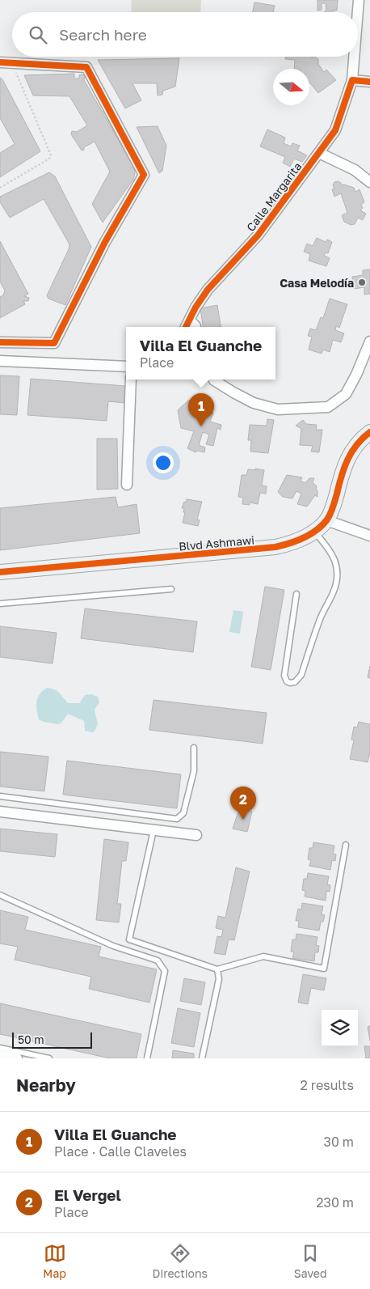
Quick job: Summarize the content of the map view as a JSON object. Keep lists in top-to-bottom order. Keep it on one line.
{"streets":{"street":["Calle Margarita","Blvd Ashmawi"]},"places":["Casa Melodía"],"scale_bar":"50 m","north":"right","page":{"search":"Search here","popup":["Villa El Guanche","Place"],"pins":["1","2"],"scale":"50 m","heading":["Nearby","2 results"],"list":[{"mark":"1","name":"Villa El Guanche","note":"Place · Calle Claveles","value":"30 m"},{"mark":"2","name":"El Vergel","note":"Place","value":"230 m"}],"nav":["Map","Directions","Saved"]}}
